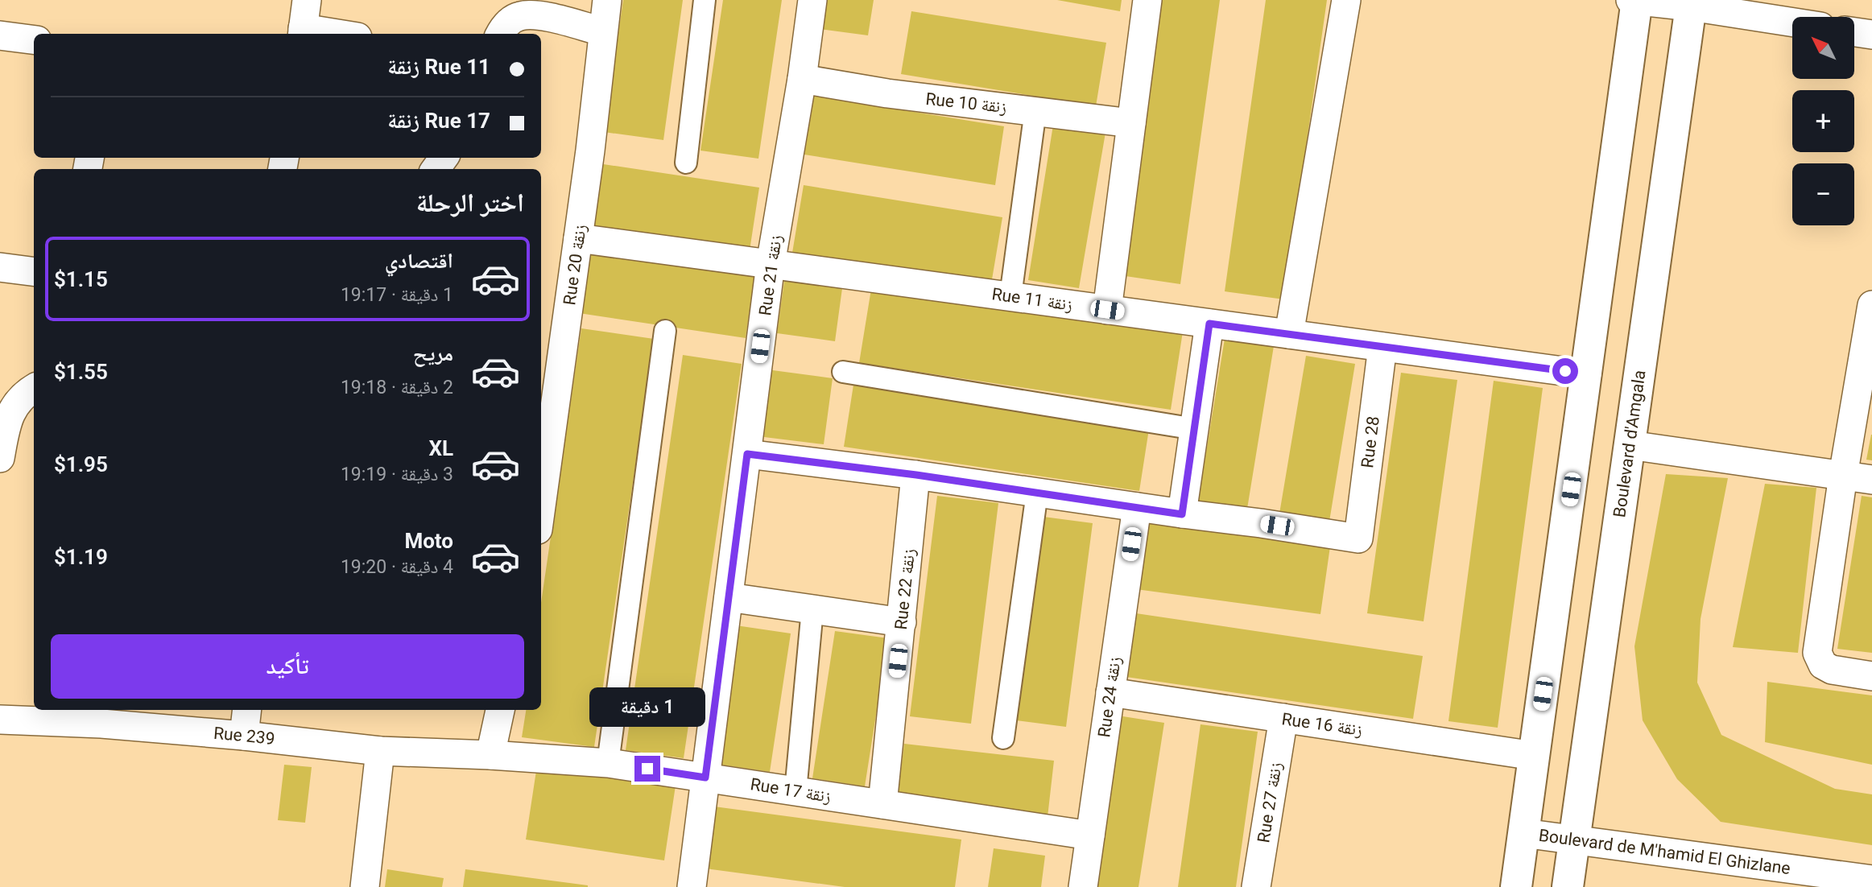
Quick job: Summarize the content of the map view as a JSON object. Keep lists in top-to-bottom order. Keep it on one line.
{"streets":{"street":["Rue 10 زنقة","Rue 20 زنقة","Rue 21 زنقة","Rue 11 زنقة","Rue 28","Boulevard d'Amgala","Rue 22 زنقة","Rue 24 زنقة","Rue 16 زنقة","Rue 239","Rue 17 زنقة","Rue 27 زنقة","Boulevard de M'hamid El Ghizlane"]},"crossings":[["Rue 10 زنقة","Rue 21 زنقة"],["Rue 20 زنقة","Rue 11 زنقة"],["Rue 21 زنقة","Rue 11 زنقة"],["Rue 21 زنقة","Rue 17 زنقة"],["Rue 11 زنقة","Rue 28"],["Boulevard d'Amgala","Boulevard de M'hamid El Ghizlane"],["Rue 22 زنقة","Rue 17 زنقة"],["Rue 24 زنقة","Rue 16 زنقة"],["Rue 24 زنقة","Rue 17 زنقة"],["Rue 16 زنقة","Rue 27 زنقة"],["Rue 239","Rue 17 زنقة"]],"north":"top left","page":{"map_buttons":["+","−"],"banner":["Rue 11 زنقة","Rue 17 زنقة"],"heading":"اختر الرحلة","list":[{"name":"اقتصادي","note":"1 دقيقة · 19:17","value":"$1.15"},{"name":"مريح","note":"2 دقيقة · 19:18","value":"$1.55"},{"name":"XL","note":"3 دقيقة · 19:19","value":"$1.95"},{"name":"Moto","note":"4 دقيقة · 19:20","value":"$1.19"}],"buttons":"تأكيد","bubble":"1 دقيقة"}}
